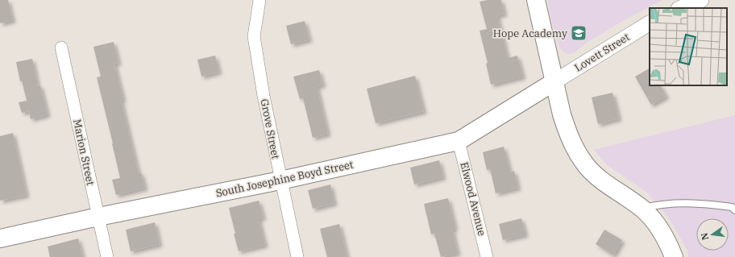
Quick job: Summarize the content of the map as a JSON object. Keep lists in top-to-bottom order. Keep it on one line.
{"streets":{"main road":["South Josephine Boyd Street"],"street":["Lovett Street","Grove Street","Marion Street","Elwood Avenue"]},"crossings":[["Lovett Street","South Josephine Boyd Street"],["Grove Street","South Josephine Boyd Street"],["Marion Street","South Josephine Boyd Street"],["South Josephine Boyd Street","Elwood Avenue"]],"places":{"school or university":["Hope Academy"]},"north":"left"}
